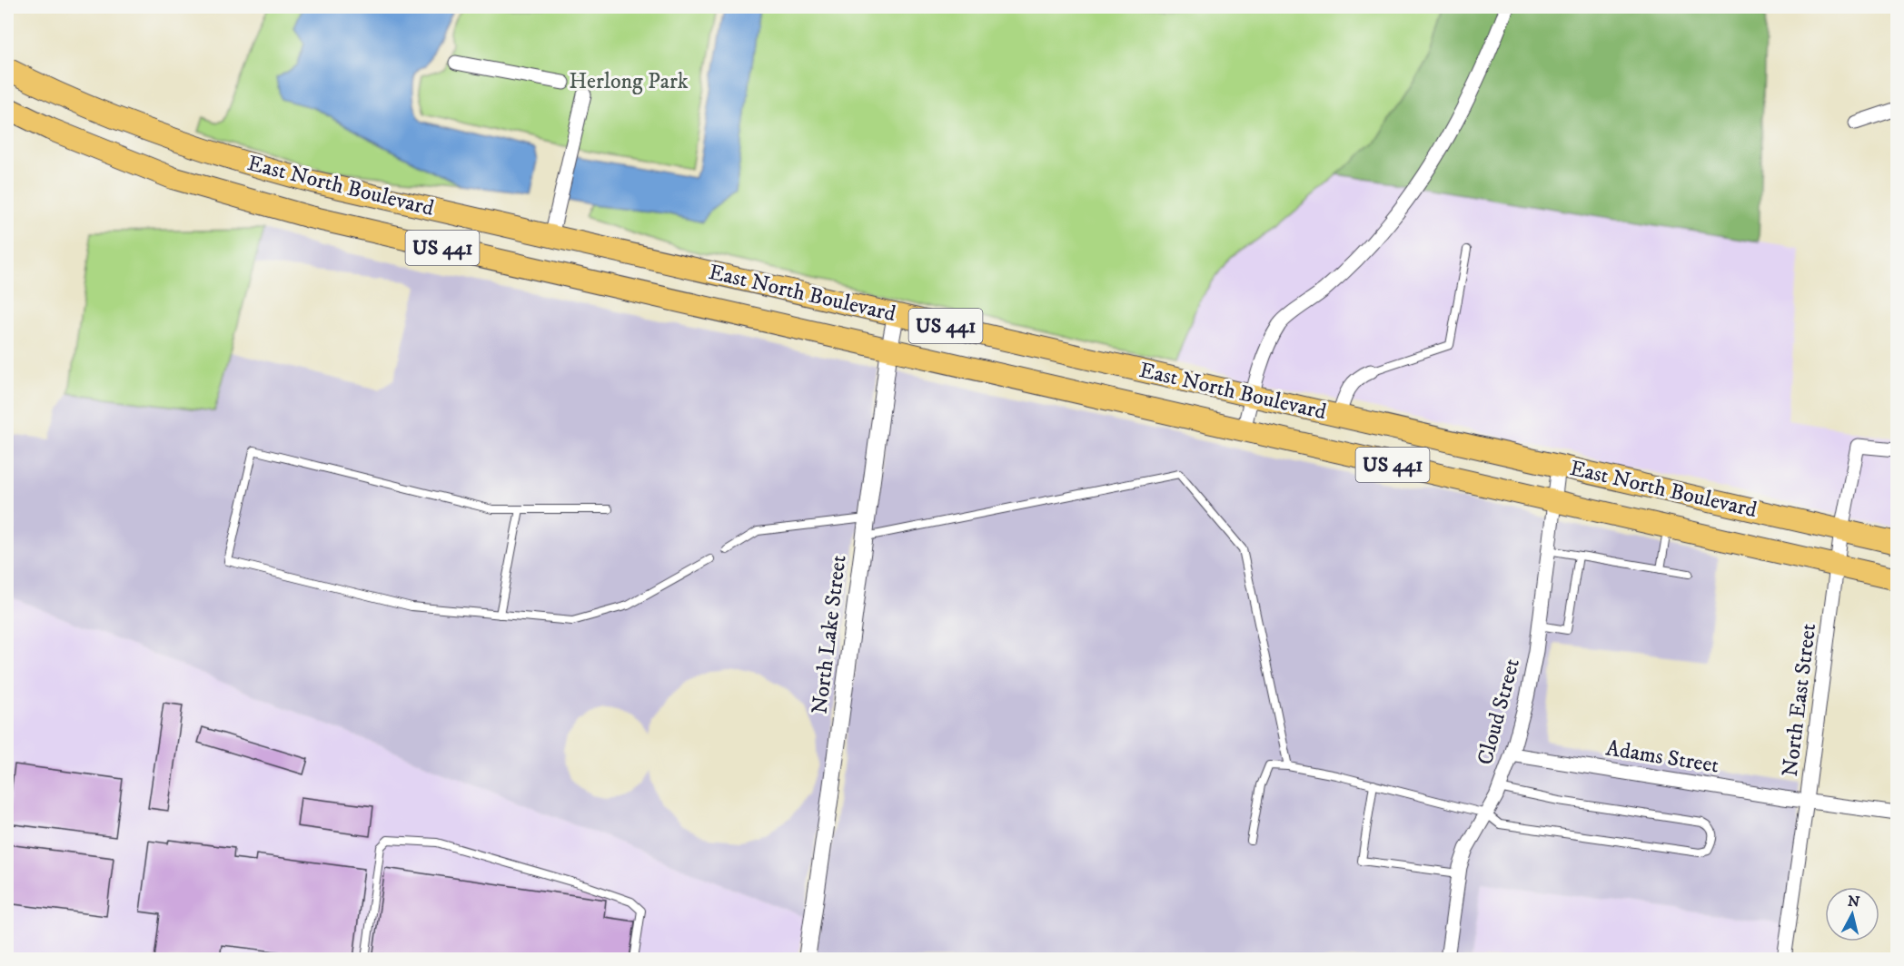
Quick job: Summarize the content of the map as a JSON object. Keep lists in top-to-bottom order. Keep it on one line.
{"streets":{"main road":["East North Boulevard","US 441"],"street":["North Lake Street","North East Street","Cloud Street","Adams Street"]},"crossings":[["East North Boulevard","North Lake Street"],["East North Boulevard","North East Street"],["East North Boulevard","Cloud Street"],["North East Street","Adams Street"],["Cloud Street","Adams Street"]],"parks":["Herlong Park"],"north":"top"}
